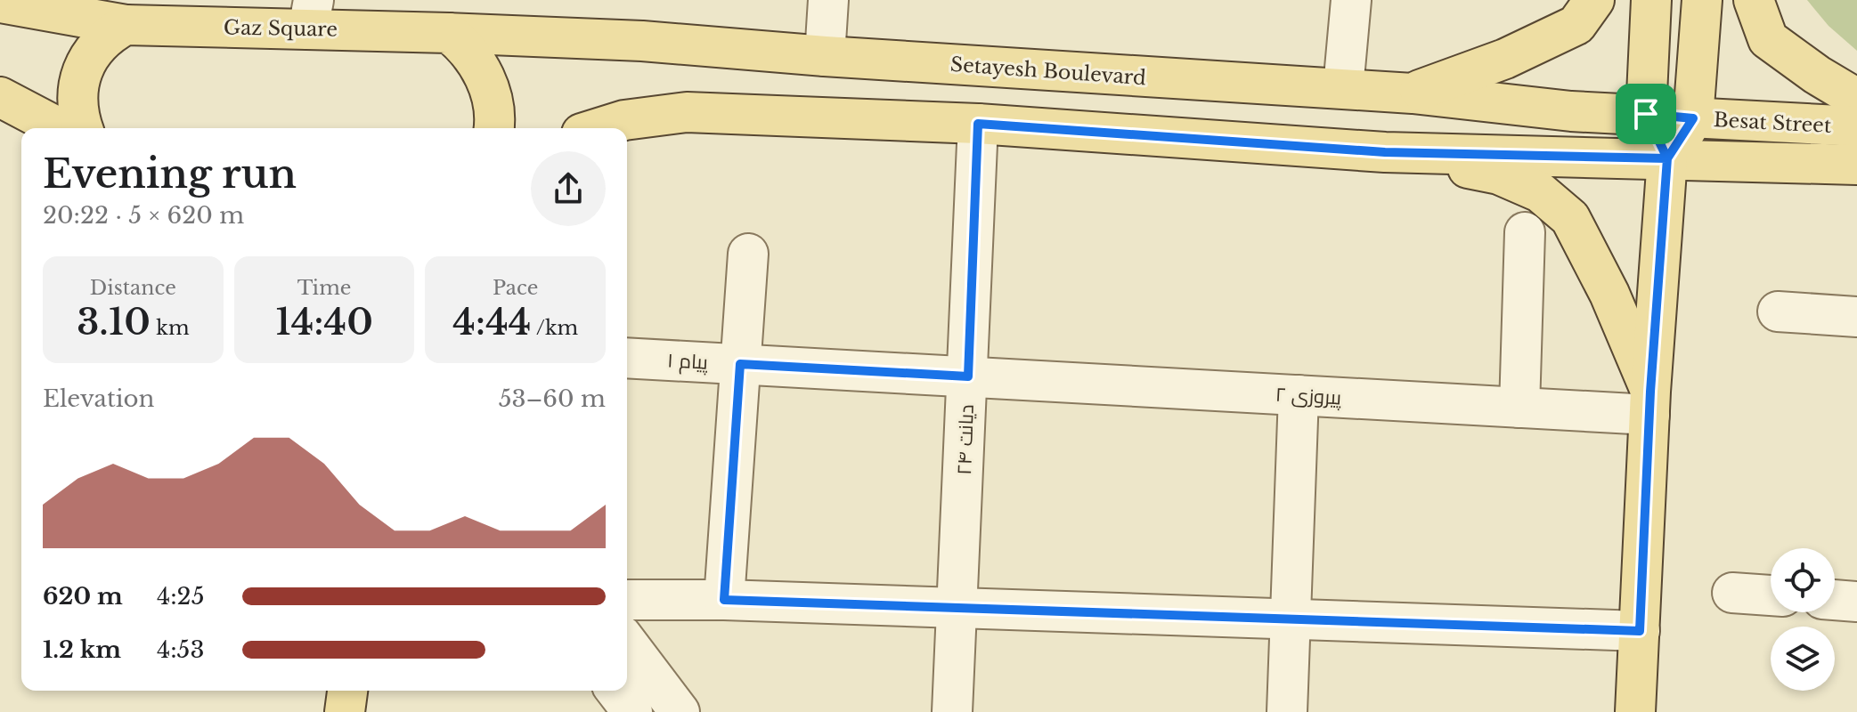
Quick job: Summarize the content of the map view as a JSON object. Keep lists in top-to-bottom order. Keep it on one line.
{"streets":{"main road":["Gaz Square","Setayesh Boulevard","Besat Street"],"street":["پیام ۱","پیروزی ۲","دیانت ۲۴"]},"crossings":[["Gaz Square","Setayesh Boulevard"],["Setayesh Boulevard","Besat Street"],["پیام ۱","پیروزی ۲"],["پیام ۱","دیانت ۲۴"],["پیروزی ۲","دیانت ۲۴"]],"page":{"heading":["Evening run","20:22 · 5 × 620 m"],"stats":[["Distance","3.10 km"],["Time","14:40"],["Pace","4:44 /km"]],"chart":["Elevation","53–60 m"],"list":[{"name":"620 m","note":"4:25"},{"name":"1.2 km","note":"4:53"}]}}
